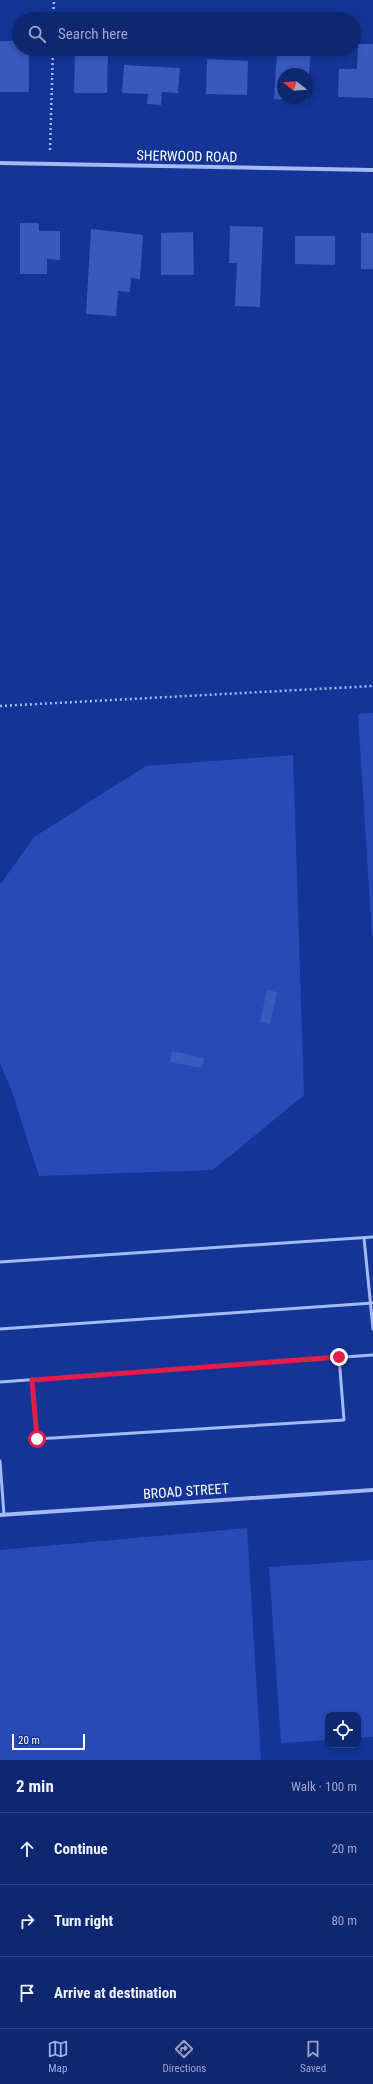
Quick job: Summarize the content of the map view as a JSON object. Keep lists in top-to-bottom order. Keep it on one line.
{"streets":{"street":["SHERWOOD ROAD","BROAD STREET"]},"scale_bar":"20 m","north":"left","page":{"search":"Search here","scale":"20 m","heading":["2 min","Walk · 100 m"],"list":[["Continue","20 m"],["Turn right","80 m"],"Arrive at destination"],"nav":["Map","Directions","Saved"]}}
